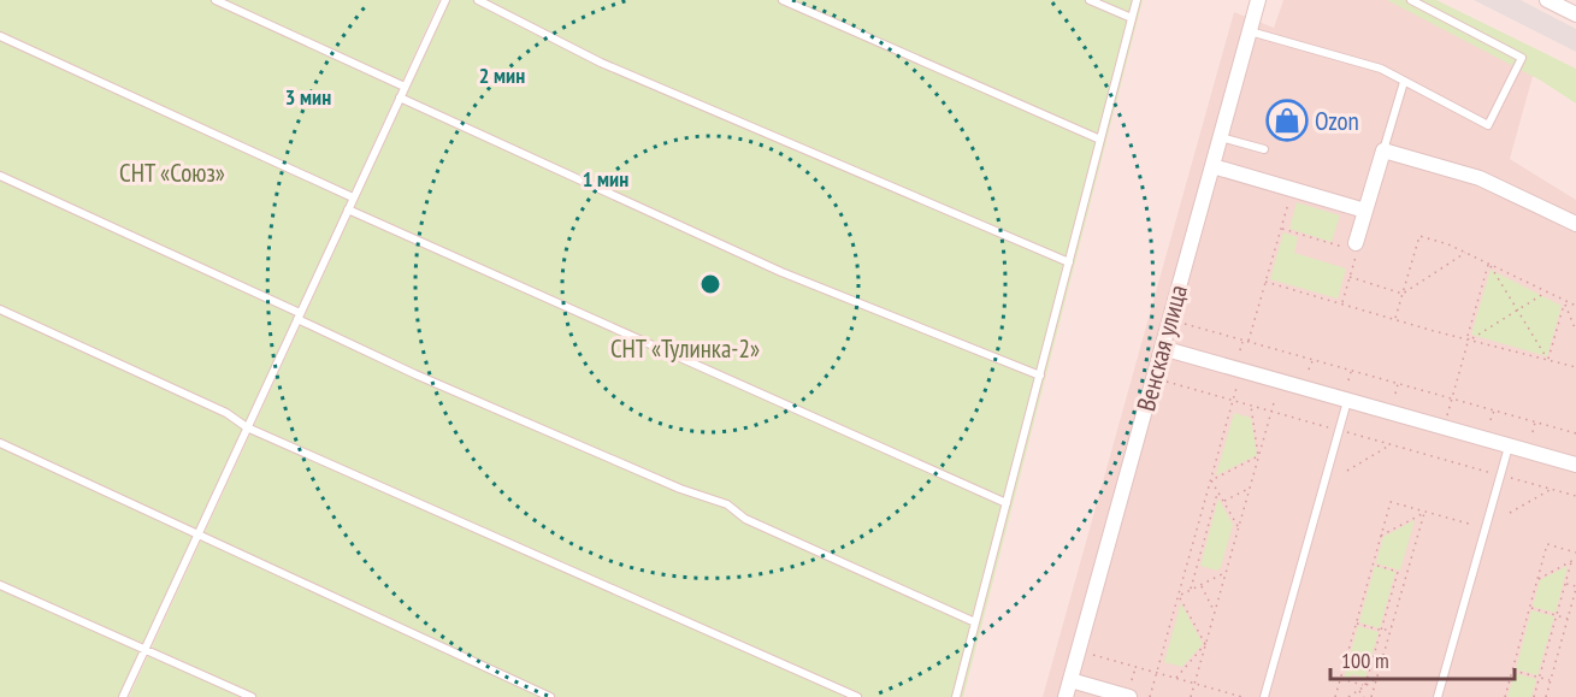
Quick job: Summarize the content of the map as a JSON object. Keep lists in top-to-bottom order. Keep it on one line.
{"streets":{"street":["Венская улица"]},"parks":["СНТ «Союз»","СНТ «Тулинка-2»"],"places":{"shop":["Ozon"]},"scale_bar":"100 m","rings":["2 мин","3 мин","1 мин"]}
